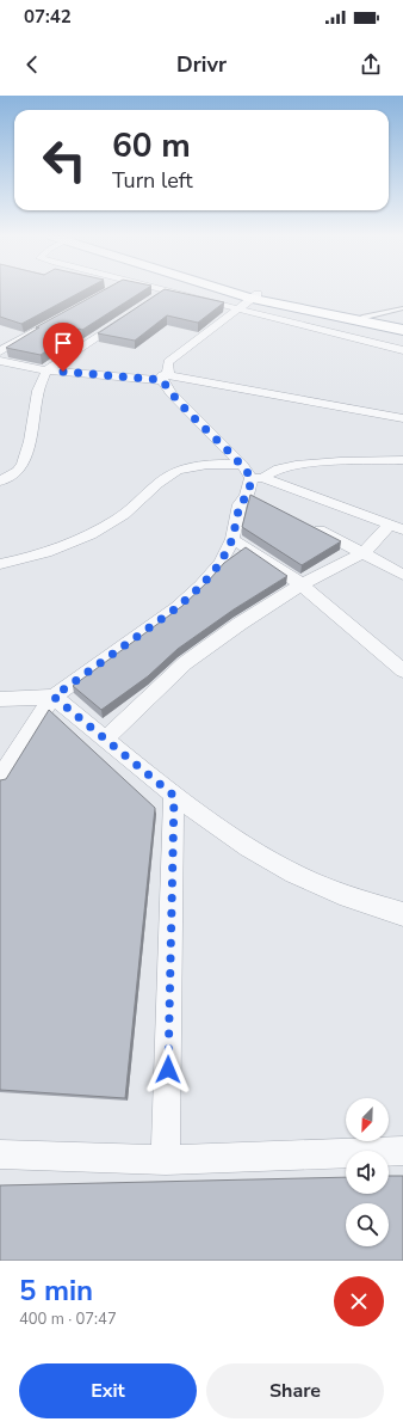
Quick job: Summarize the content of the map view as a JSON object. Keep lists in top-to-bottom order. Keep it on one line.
{"north":"bottom left","page":{"status":"07:42","header":"Drivr","turn":["60 m","Turn left"],"heading":["5 min","400 m · 07:47"],"buttons":["Exit","Share"]}}
